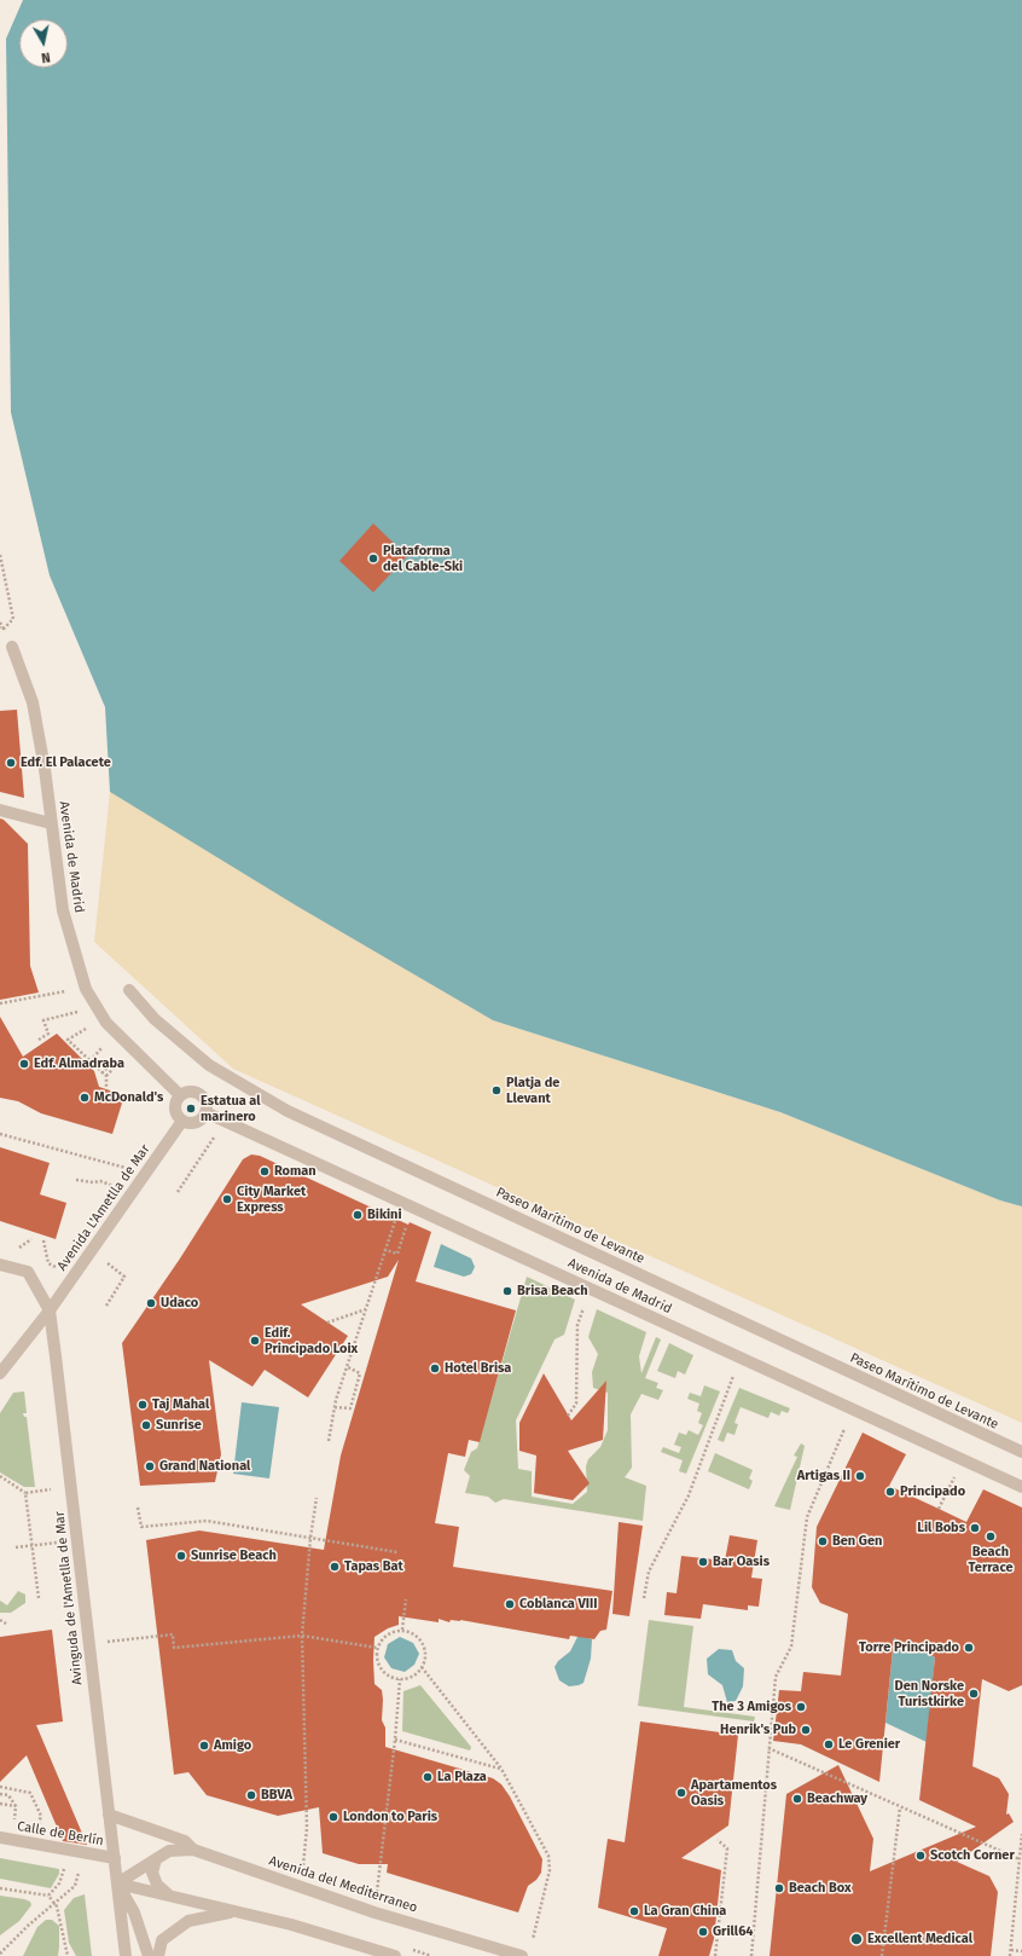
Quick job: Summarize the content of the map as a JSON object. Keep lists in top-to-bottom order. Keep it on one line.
{"streets":{"street":["Avenida de Madrid","Avenida L'Ametlla de Mar","Paseo Marítimo de Levante","Avinguda de l'Ametlla de Mar","Calle de Berlín","Avenida del Mediterraneo"]},"crossings":[["Avenida de Madrid","Avenida L'Ametlla de Mar"],["Avenida L'Ametlla de Mar","Avinguda de l'Ametlla de Mar"],["Avinguda de l'Ametlla de Mar","Calle de Berlín"],["Avinguda de l'Ametlla de Mar","Avenida del Mediterraneo"]],"places":["Plataforma del Cable-Ski","Edf. El Palacete","Edf. Almadraba","Platja de Llevant","McDonald's","Estatua al marinero","Roman","City Market Express","Bikini","Brisa Beach","Udaco","Edif. Principado Loix","Hotel Brisa","Taj Mahal","Sunrise","Grand National","Artigas II","Principado","Lil Bobs","Beach Terrace","Ben Gen","Sunrise Beach","Bar Oasis","Tapas Bat","Coblanca VIII","Torre Principado","Den Norske Turistkirke","The 3 Amigos","Henrik's Pub","Le Grenier","Amigo","La Plaza","Apartamentos Oasis","BBVA","Beachway","London to Paris","Scotch Corner","Beach Box","La Gran China","Grill64","Excellent Medical"],"north":"bottom"}
